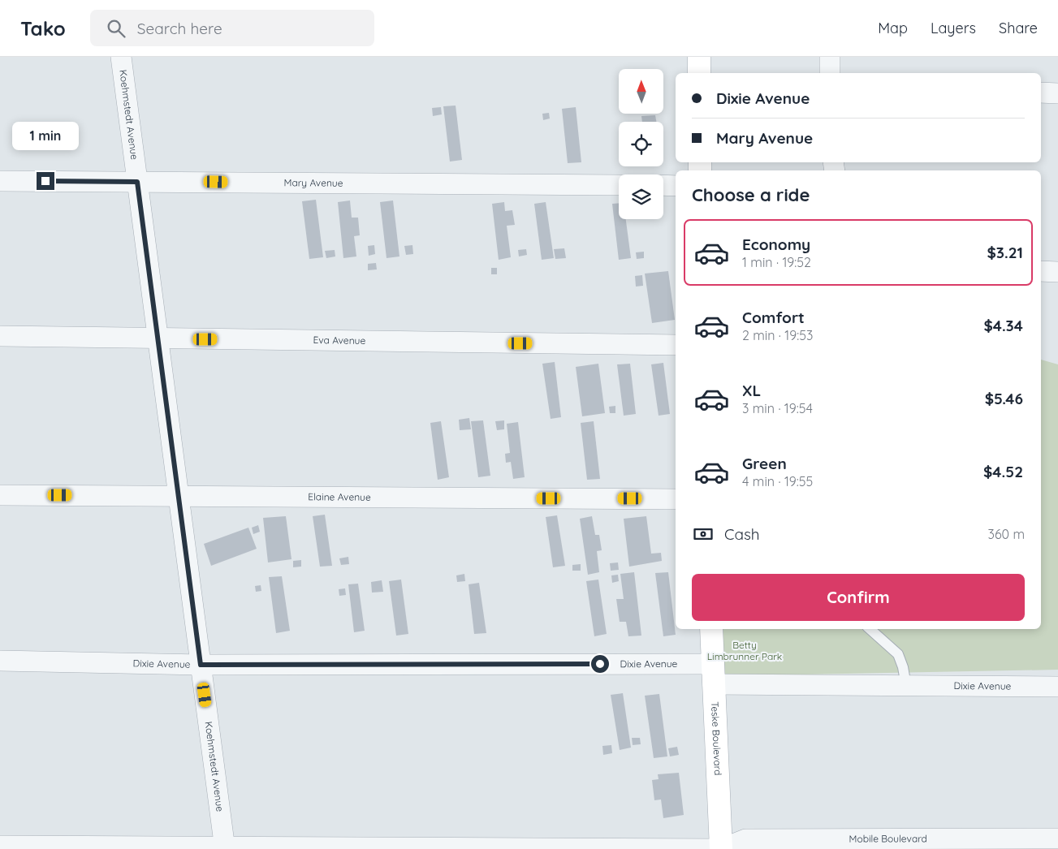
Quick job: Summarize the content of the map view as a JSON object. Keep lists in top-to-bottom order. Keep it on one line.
{"streets":{"street":["Koehmstedt Avenue","Mary Avenue","Eva Avenue","Elaine Avenue","Dixie Avenue","Teske Boulevard","Mobile Boulevard"]},"crossings":[["Koehmstedt Avenue","Mary Avenue"],["Koehmstedt Avenue","Eva Avenue"],["Koehmstedt Avenue","Elaine Avenue"],["Koehmstedt Avenue","Dixie Avenue"],["Dixie Avenue","Teske Boulevard"],["Teske Boulevard","Mobile Boulevard"]],"parks":["Betty Limbrunner Park"],"north":"top","page":{"header":"Tako","search":"Search here","nav":["Map","Layers","Share"],"banner":["Dixie Avenue","Mary Avenue"],"bubble":"1 min","heading":"Choose a ride","list":[{"name":"Economy","note":"1 min · 19:52","value":"$3.21"},{"name":"Comfort","note":"2 min · 19:53","value":"$4.34"},{"name":"XL","note":"3 min · 19:54","value":"$5.46"},{"name":"Green","note":"4 min · 19:55","value":"$4.52"}],"pay":["Cash","360 m"],"buttons":"Confirm"}}
